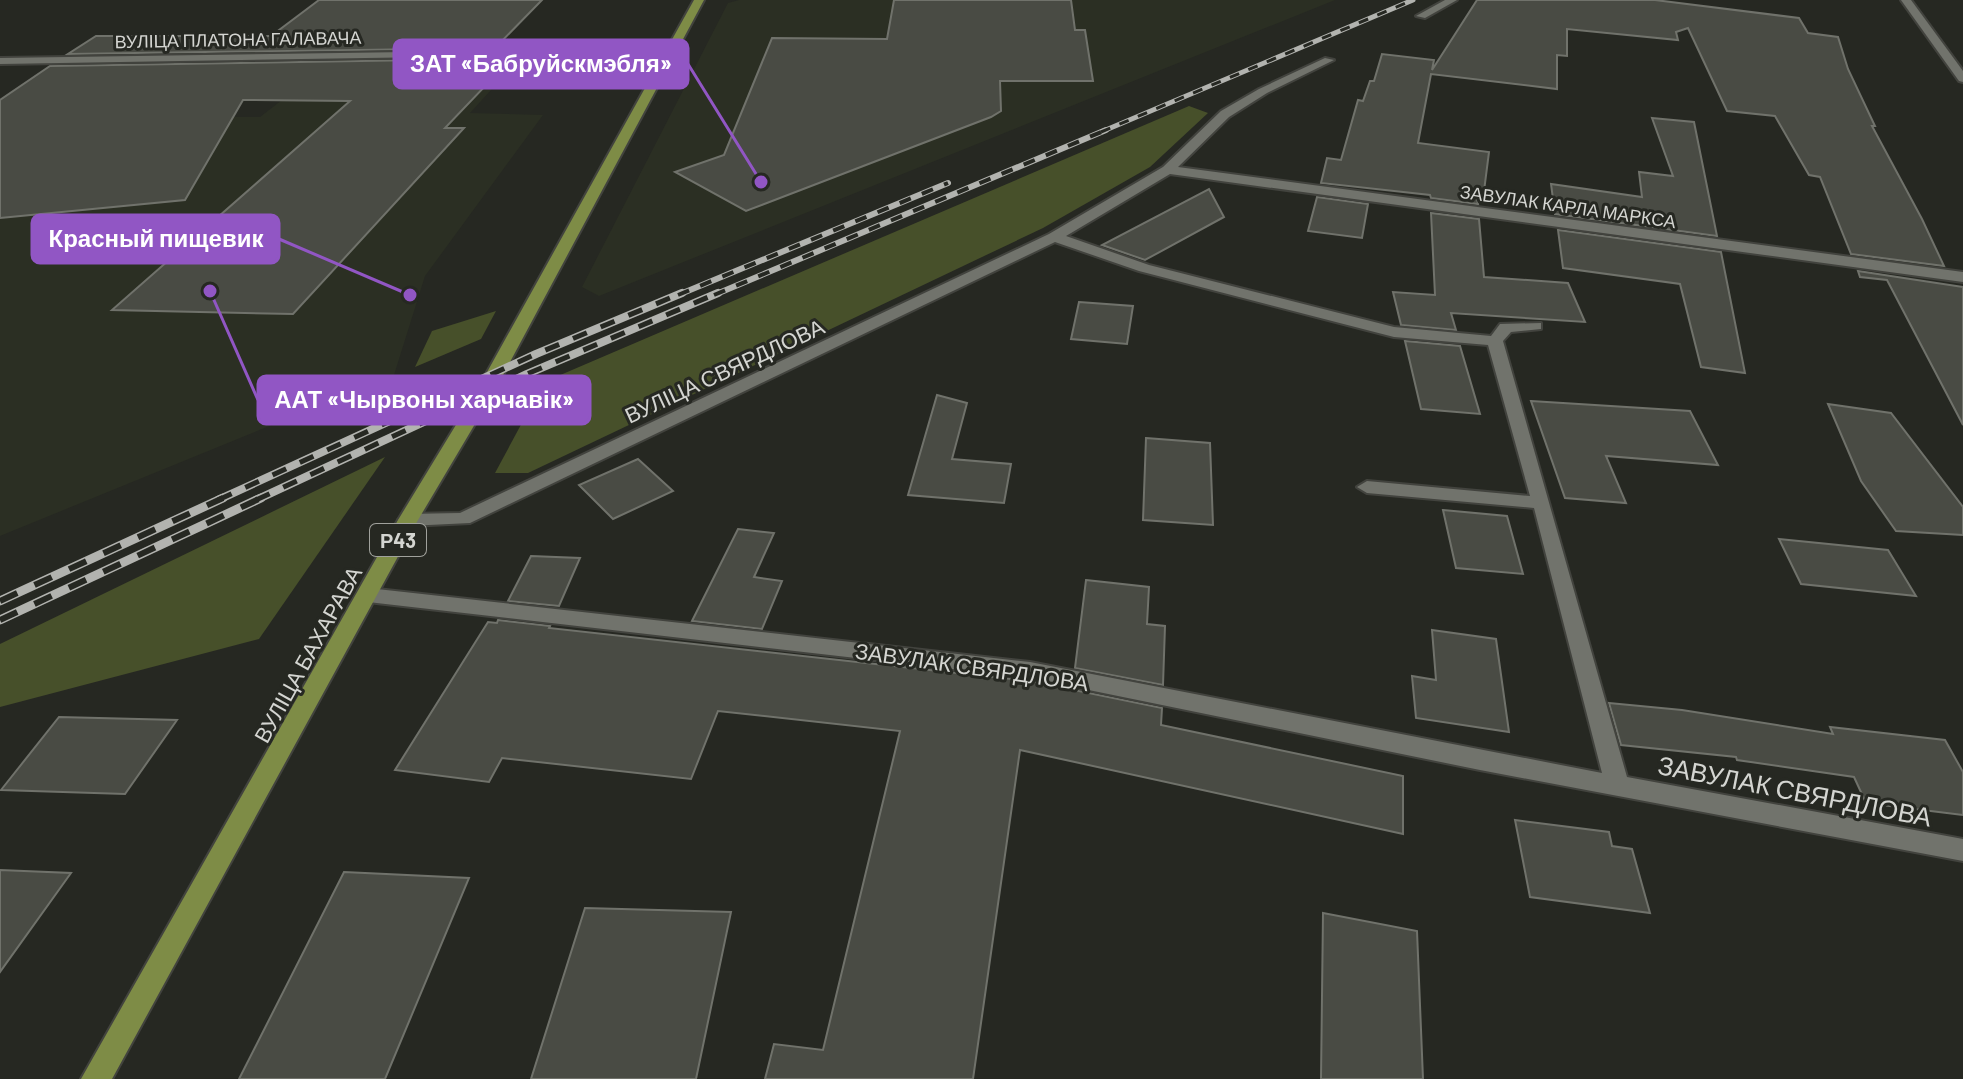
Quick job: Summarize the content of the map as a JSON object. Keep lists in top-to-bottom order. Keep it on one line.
{"streets":{"main road":["Р43","ВУЛІЦА БАХАРАВА"],"street":["ВУЛІЦА ПЛАТОНА ГАЛАВАЧА","ЗАВУЛАК КАРЛА МАРКСА","ВУЛІЦА СВЯРДЛОВА","ЗАВУЛАК СВЯРДЛОВА"]},"crossings":[["ВУЛІЦА ПЛАТОНА ГАЛАВАЧА","ВУЛІЦА БАХАРАВА"],["ЗАВУЛАК КАРЛА МАРКСА","ВУЛІЦА СВЯРДЛОВА"],["ВУЛІЦА СВЯРДЛОВА","ВУЛІЦА БАХАРАВА"],["ВУЛІЦА БАХАРАВА","ЗАВУЛАК СВЯРДЛОВА"]],"places":["ЗАТ «Бабруйскмэбля»","ААТ «Чырвоны харчавік»","Красный пищевик"]}
